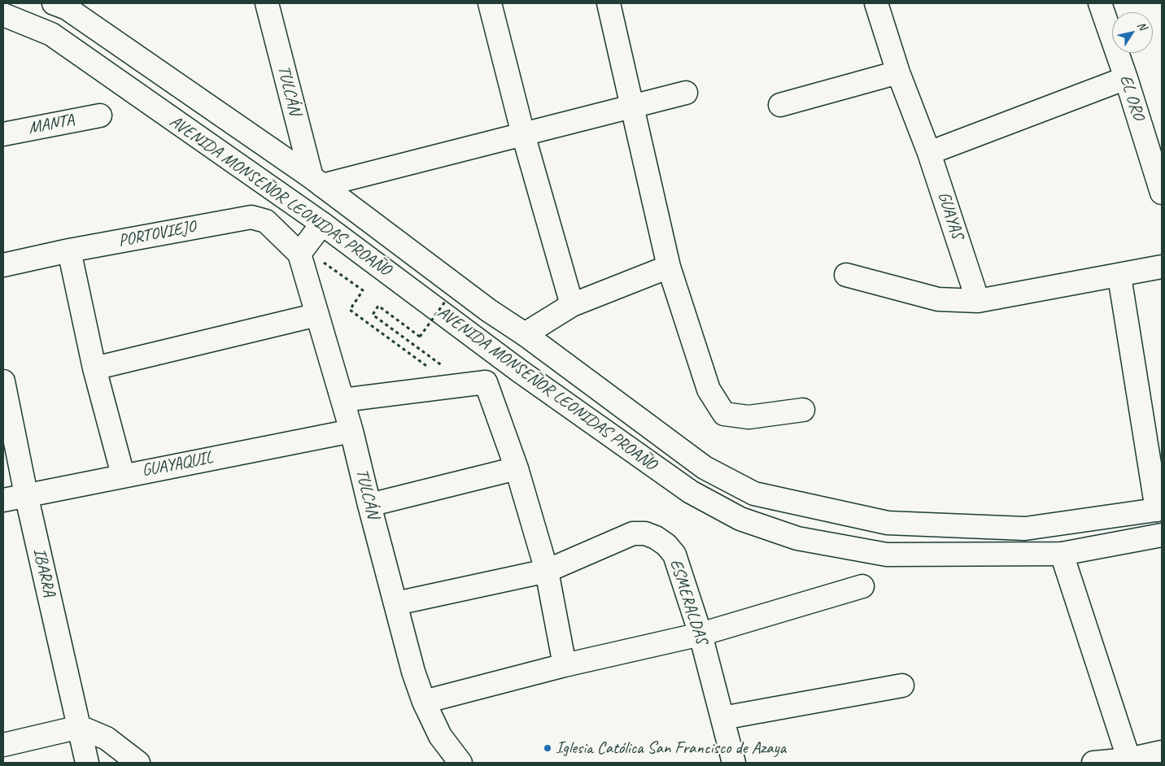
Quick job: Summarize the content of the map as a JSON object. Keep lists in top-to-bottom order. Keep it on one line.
{"streets":{"street":["TULCÁN","EL ORO","MANTA","AVENIDA MONSEÑOR LEONIDAS PROAÑO","GUAYAS","PORTOVIEJO","GUAYAQUIL","IBARRA","ESMERALDAS"]},"crossings":[["TULCÁN","AVENIDA MONSEÑOR LEONIDAS PROAÑO"],["TULCÁN","PORTOVIEJO"],["TULCÁN","GUAYAQUIL"],["TULCÁN","ESMERALDAS"],["GUAYAQUIL","IBARRA"]],"places":["Iglesia Católica San Francisco de Azaya"],"north":"top right"}
